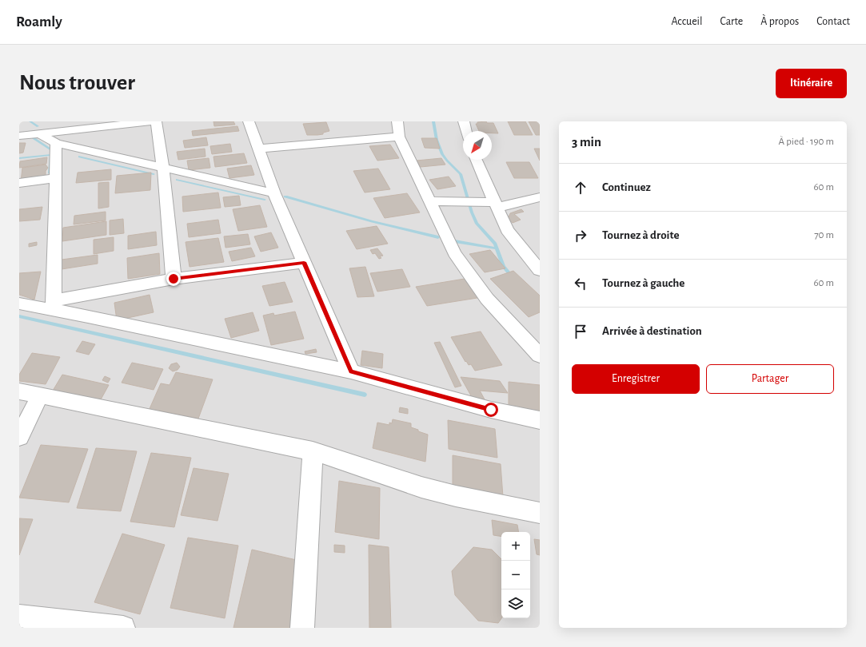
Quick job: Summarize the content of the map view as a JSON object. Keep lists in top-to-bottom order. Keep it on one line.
{"north":"bottom left","page":{"header":"Roamly","nav":["Accueil","Carte","À propos","Contact"],"buttons":["Itinéraire",["Enregistrer","Partager"]],"title":"Nous trouver","heading":["3 min","À pied · 190 m"],"list":[["Continuez","60 m"],["Tournez à droite","70 m"],["Tournez à gauche","60 m"],"Arrivée à destination"],"map_buttons":["+","−"]}}
